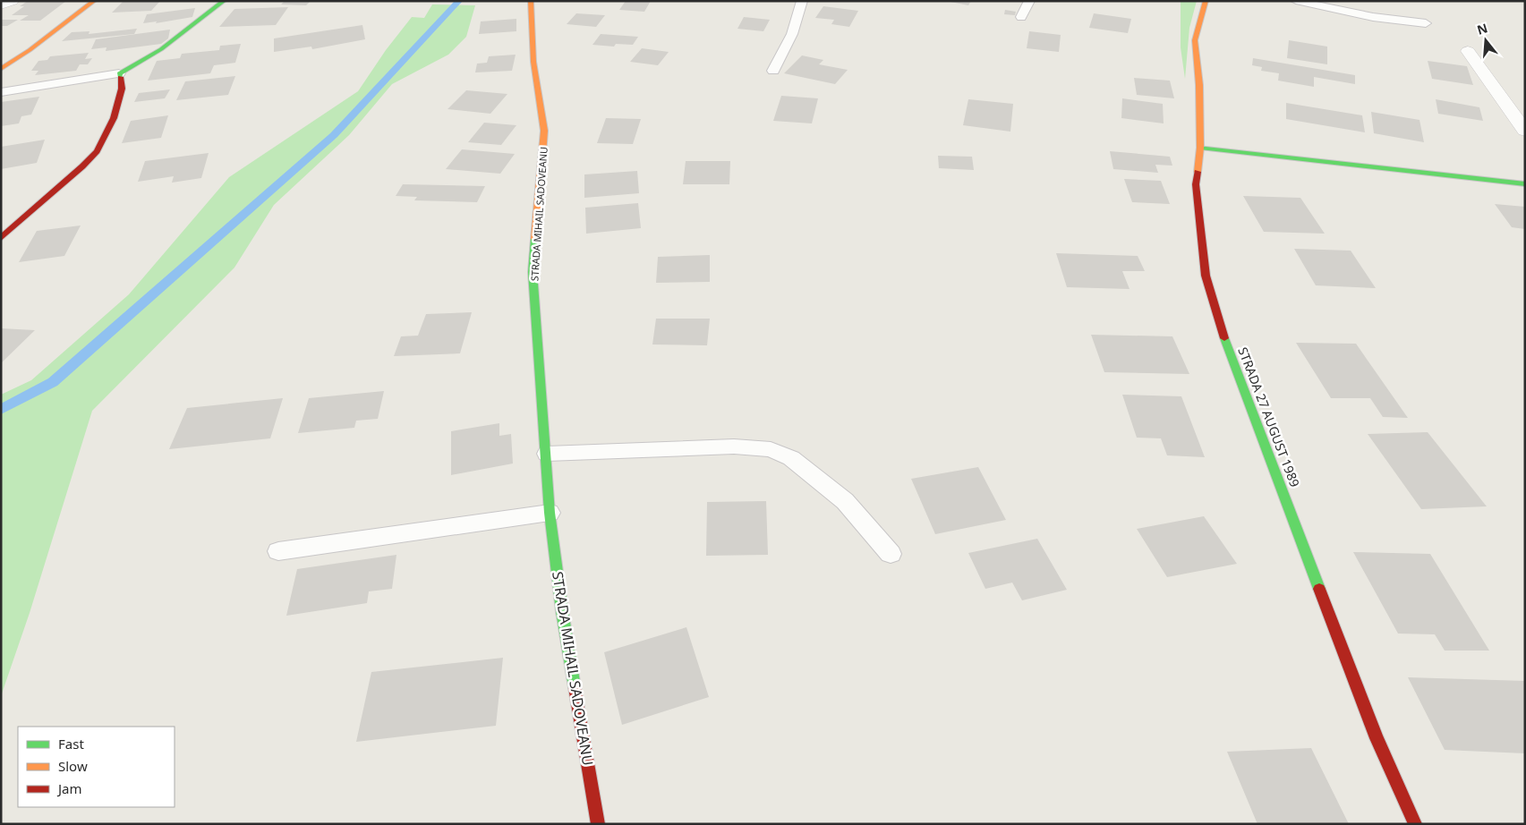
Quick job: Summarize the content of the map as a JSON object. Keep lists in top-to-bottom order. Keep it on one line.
{"streets":{"street":["STRADA MIHAIL SADOVEANU","STRADA 27 AUGUST 1989"]},"legend":["Fast","Slow","Jam"],"north":"top"}
